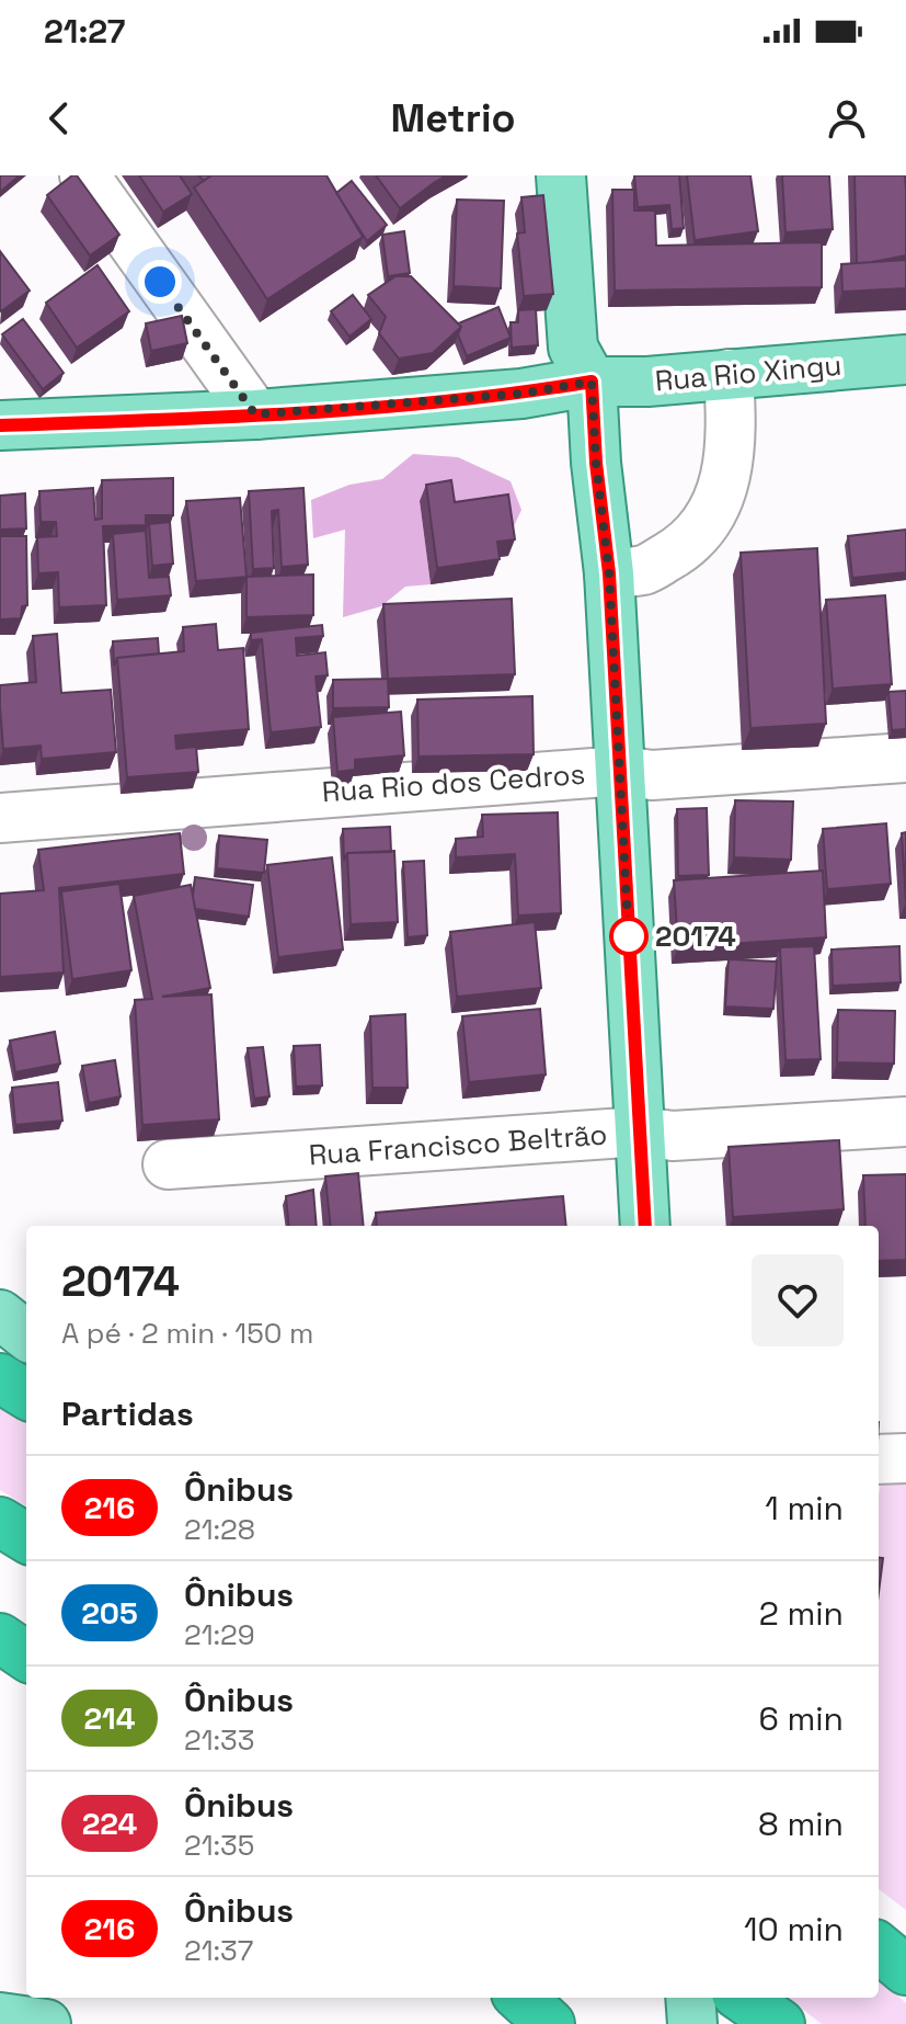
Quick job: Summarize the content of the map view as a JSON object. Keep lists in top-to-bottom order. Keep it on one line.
{"streets":{"main road":["Rua Rio Xingu"],"street":["Rua Rio dos Cedros","Rua Francisco Beltrão"]},"places":["20174"],"lines":["bus line 216"],"page":{"status":"21:27","header":"Metrio","heading":[["20174","A pé · 2 min · 150 m"],"Partidas"],"list":[{"mark":"216","name":"Ônibus","note":"21:28","value":"1 min"},{"mark":"205","name":"Ônibus","note":"21:29","value":"2 min"},{"mark":"214","name":"Ônibus","note":"21:33","value":"6 min"},{"mark":"224","name":"Ônibus","note":"21:35","value":"8 min"},{"mark":"216","name":"Ônibus","note":"21:37","value":"10 min"}]}}
